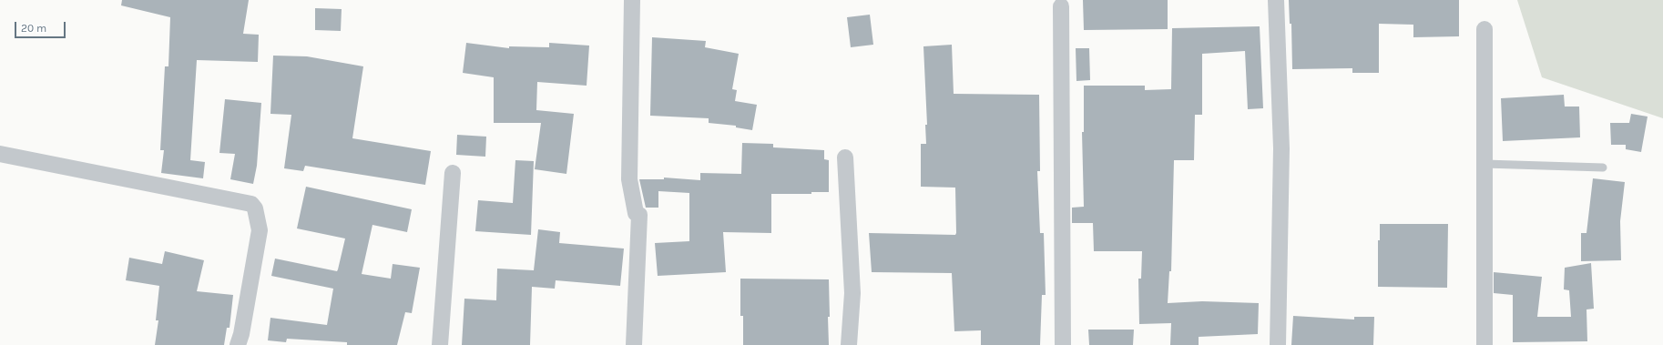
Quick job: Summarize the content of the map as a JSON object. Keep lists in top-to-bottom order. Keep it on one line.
{"scale_bar":"20 m"}
